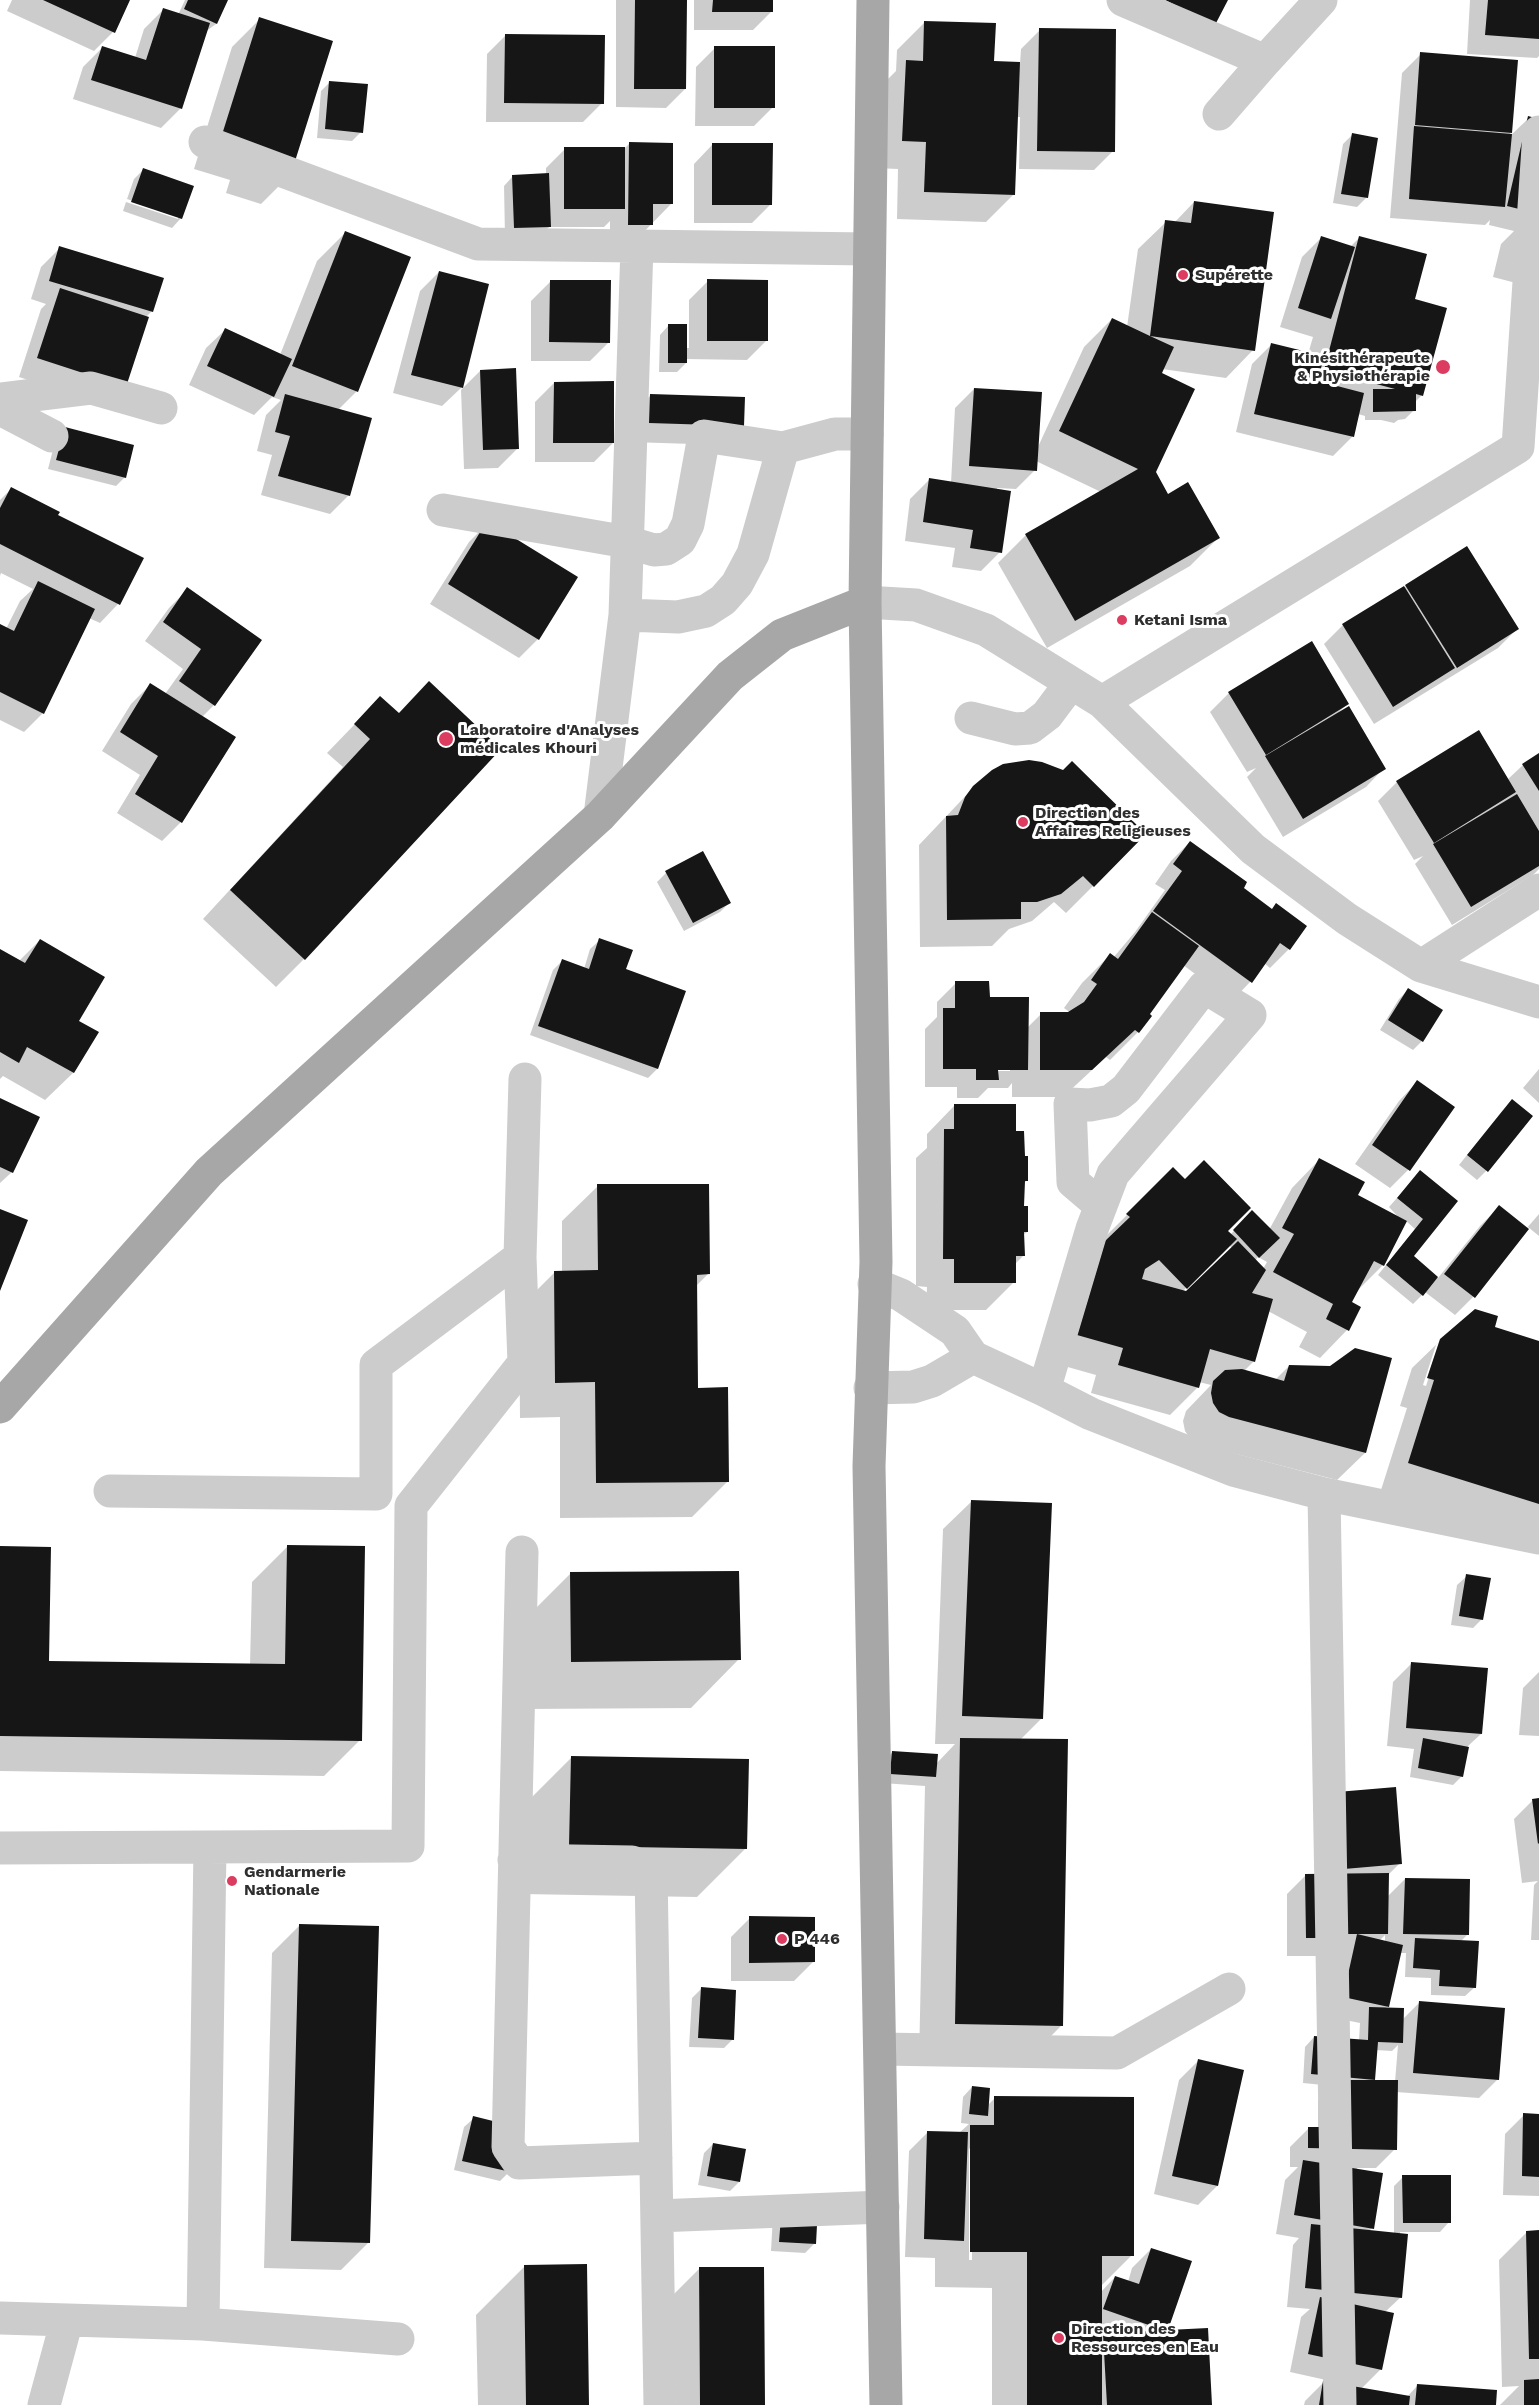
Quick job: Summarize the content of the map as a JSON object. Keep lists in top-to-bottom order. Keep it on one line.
{"places":["Supérette","Kinésithérapeute & Physiothérapie","Ketani Isma","Laboratoire d'Analyses médicales Khouri","Direction des Affaires Religieuses","Gendarmerie Nationale","P 446","Direction des Ressources en Eau"]}
